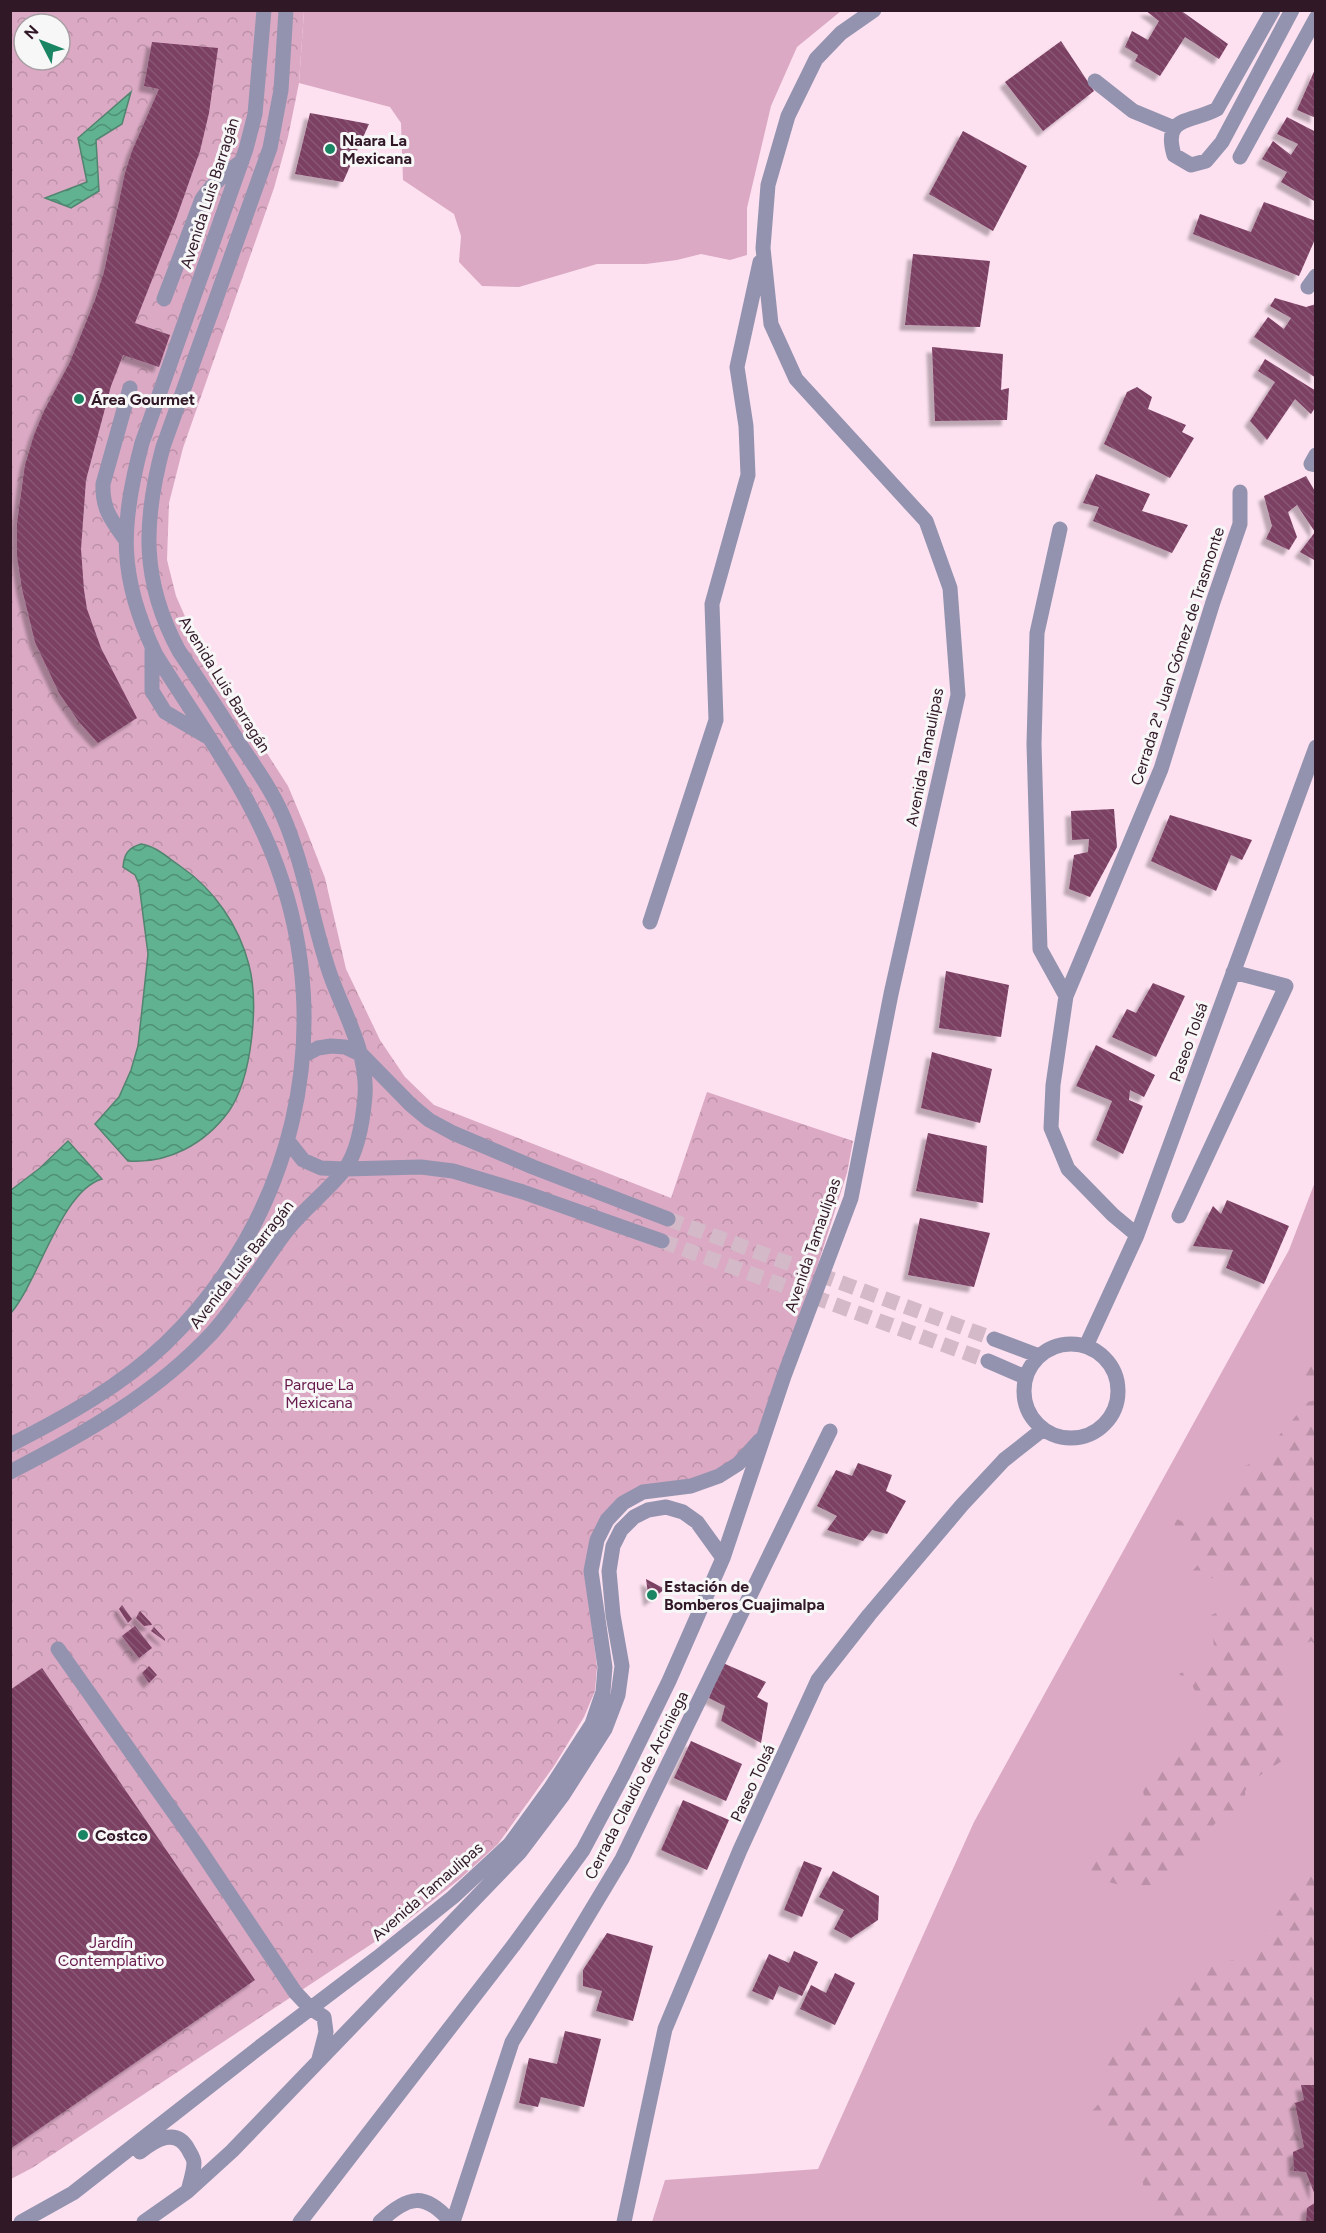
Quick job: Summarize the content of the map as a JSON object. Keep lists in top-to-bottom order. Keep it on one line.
{"streets":{"street":["Avenida Luis Barragán","Cerrada 2ª Juan Gómez de Trasmonte","Avenida Tamaulipas","Paseo Tolsá","Cerrada Claudio de Arciniega"]},"crossings":[["Cerrada 2ª Juan Gómez de Trasmonte","Paseo Tolsá"]],"parks":["Parque La Mexicana","Jardín Contemplativo"],"places":["Naara La Mexicana","Área Gourmet","Estación de Bomberos Cuajimalpa","Costco"],"north":"top left"}
